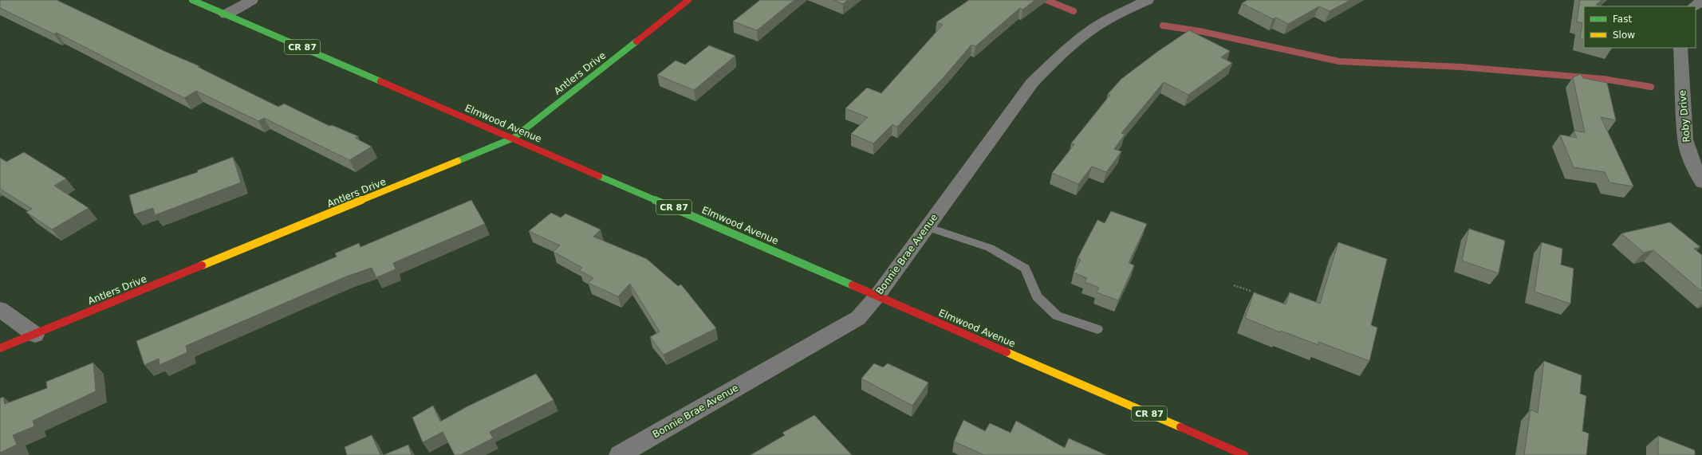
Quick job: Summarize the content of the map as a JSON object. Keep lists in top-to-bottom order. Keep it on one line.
{"streets":{"main road":["CR 87","Antlers Drive","Elmwood Avenue"],"street":["Roby Drive","Bonnie Brae Avenue"]},"crossings":[["Antlers Drive","Elmwood Avenue"],["Elmwood Avenue","Bonnie Brae Avenue"]],"legend":["Fast","Slow"]}
